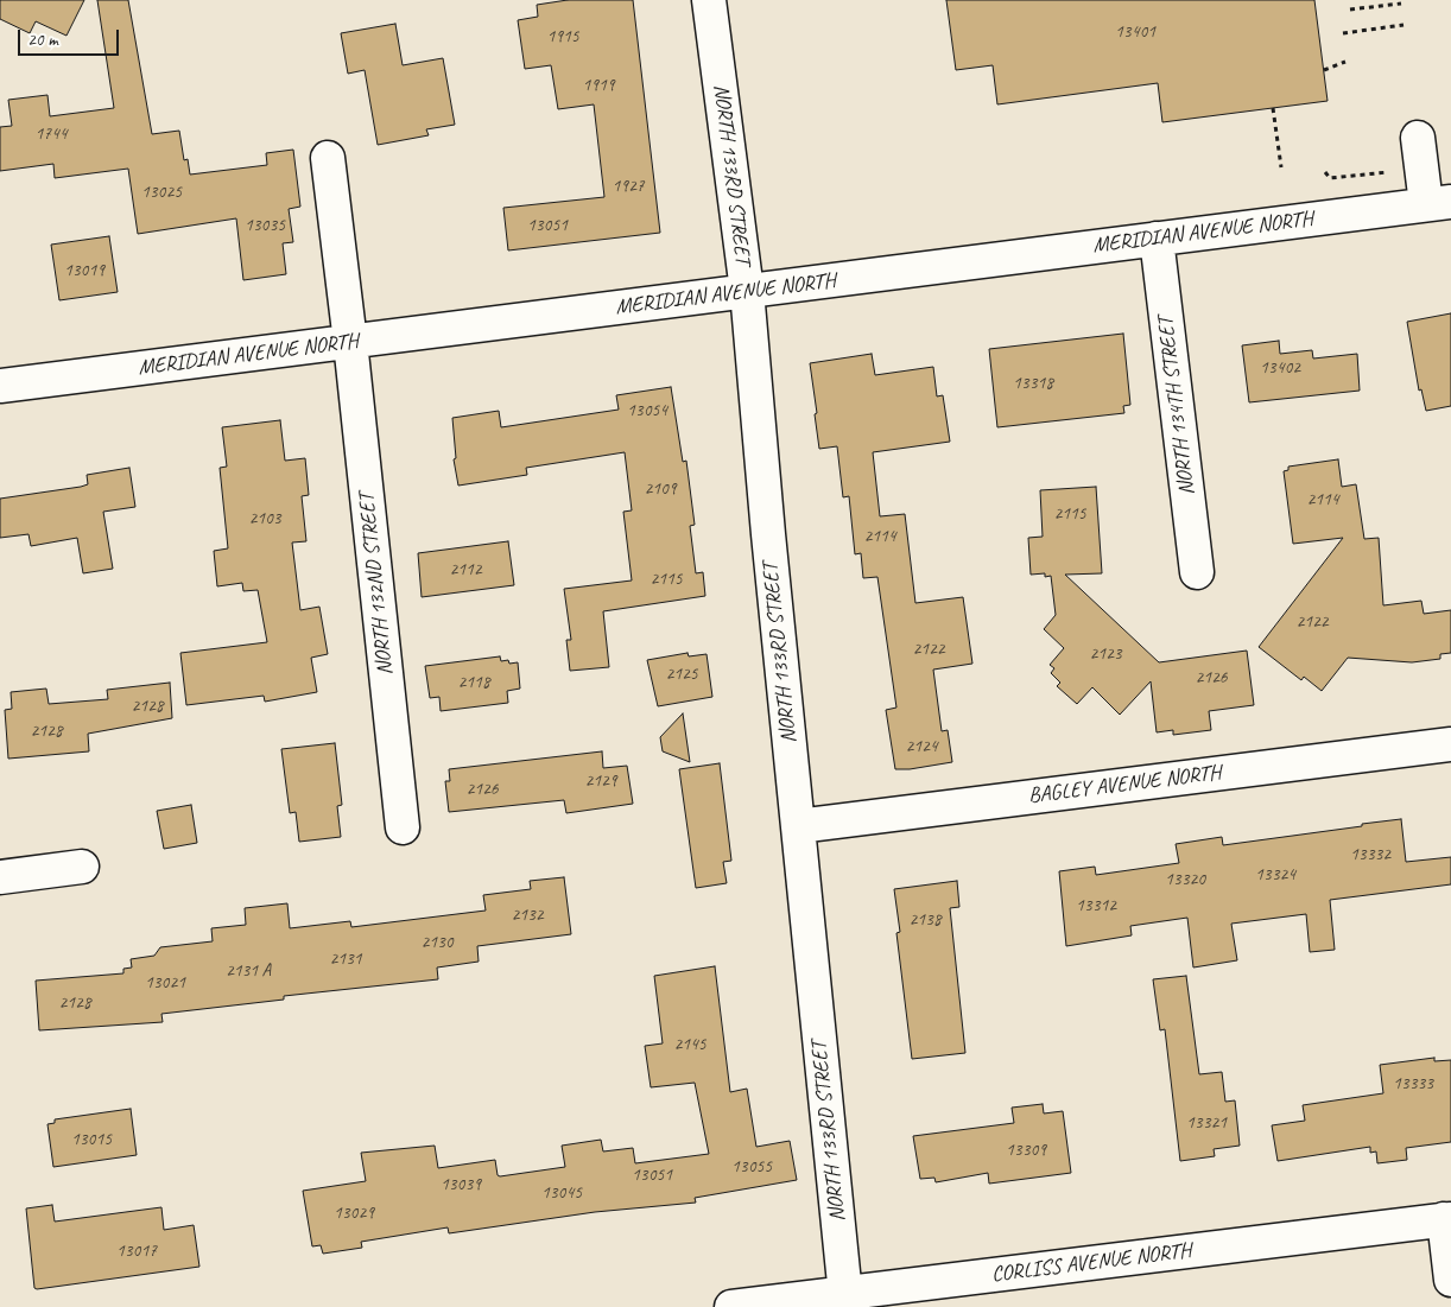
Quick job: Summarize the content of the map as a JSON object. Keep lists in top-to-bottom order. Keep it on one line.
{"streets":{"street":["NORTH 133RD STREET","MERIDIAN AVENUE NORTH","NORTH 134TH STREET","NORTH 132ND STREET","BAGLEY AVENUE NORTH","CORLISS AVENUE NORTH"]},"crossings":[["NORTH 133RD STREET","MERIDIAN AVENUE NORTH"],["NORTH 133RD STREET","BAGLEY AVENUE NORTH"],["NORTH 133RD STREET","CORLISS AVENUE NORTH"],["MERIDIAN AVENUE NORTH","NORTH 134TH STREET"],["MERIDIAN AVENUE NORTH","NORTH 132ND STREET"]],"house_numbers":["13401","1915","1919","1744","1927","13025","13035","13051","13019","13402","13318","13054","2109","2114","2115","2103","2114","2112","2115","2122","2122","2123","2125","2126","2118","2128","2128","2124","2129","2126","13332","13324","13320","13312","2132","2138","2130","2131","2131 A","13021","2128","2145","13333","13321","13015","13309","13055","13051","13039","13045","13029","13017"],"scale_bar":"20 m"}
